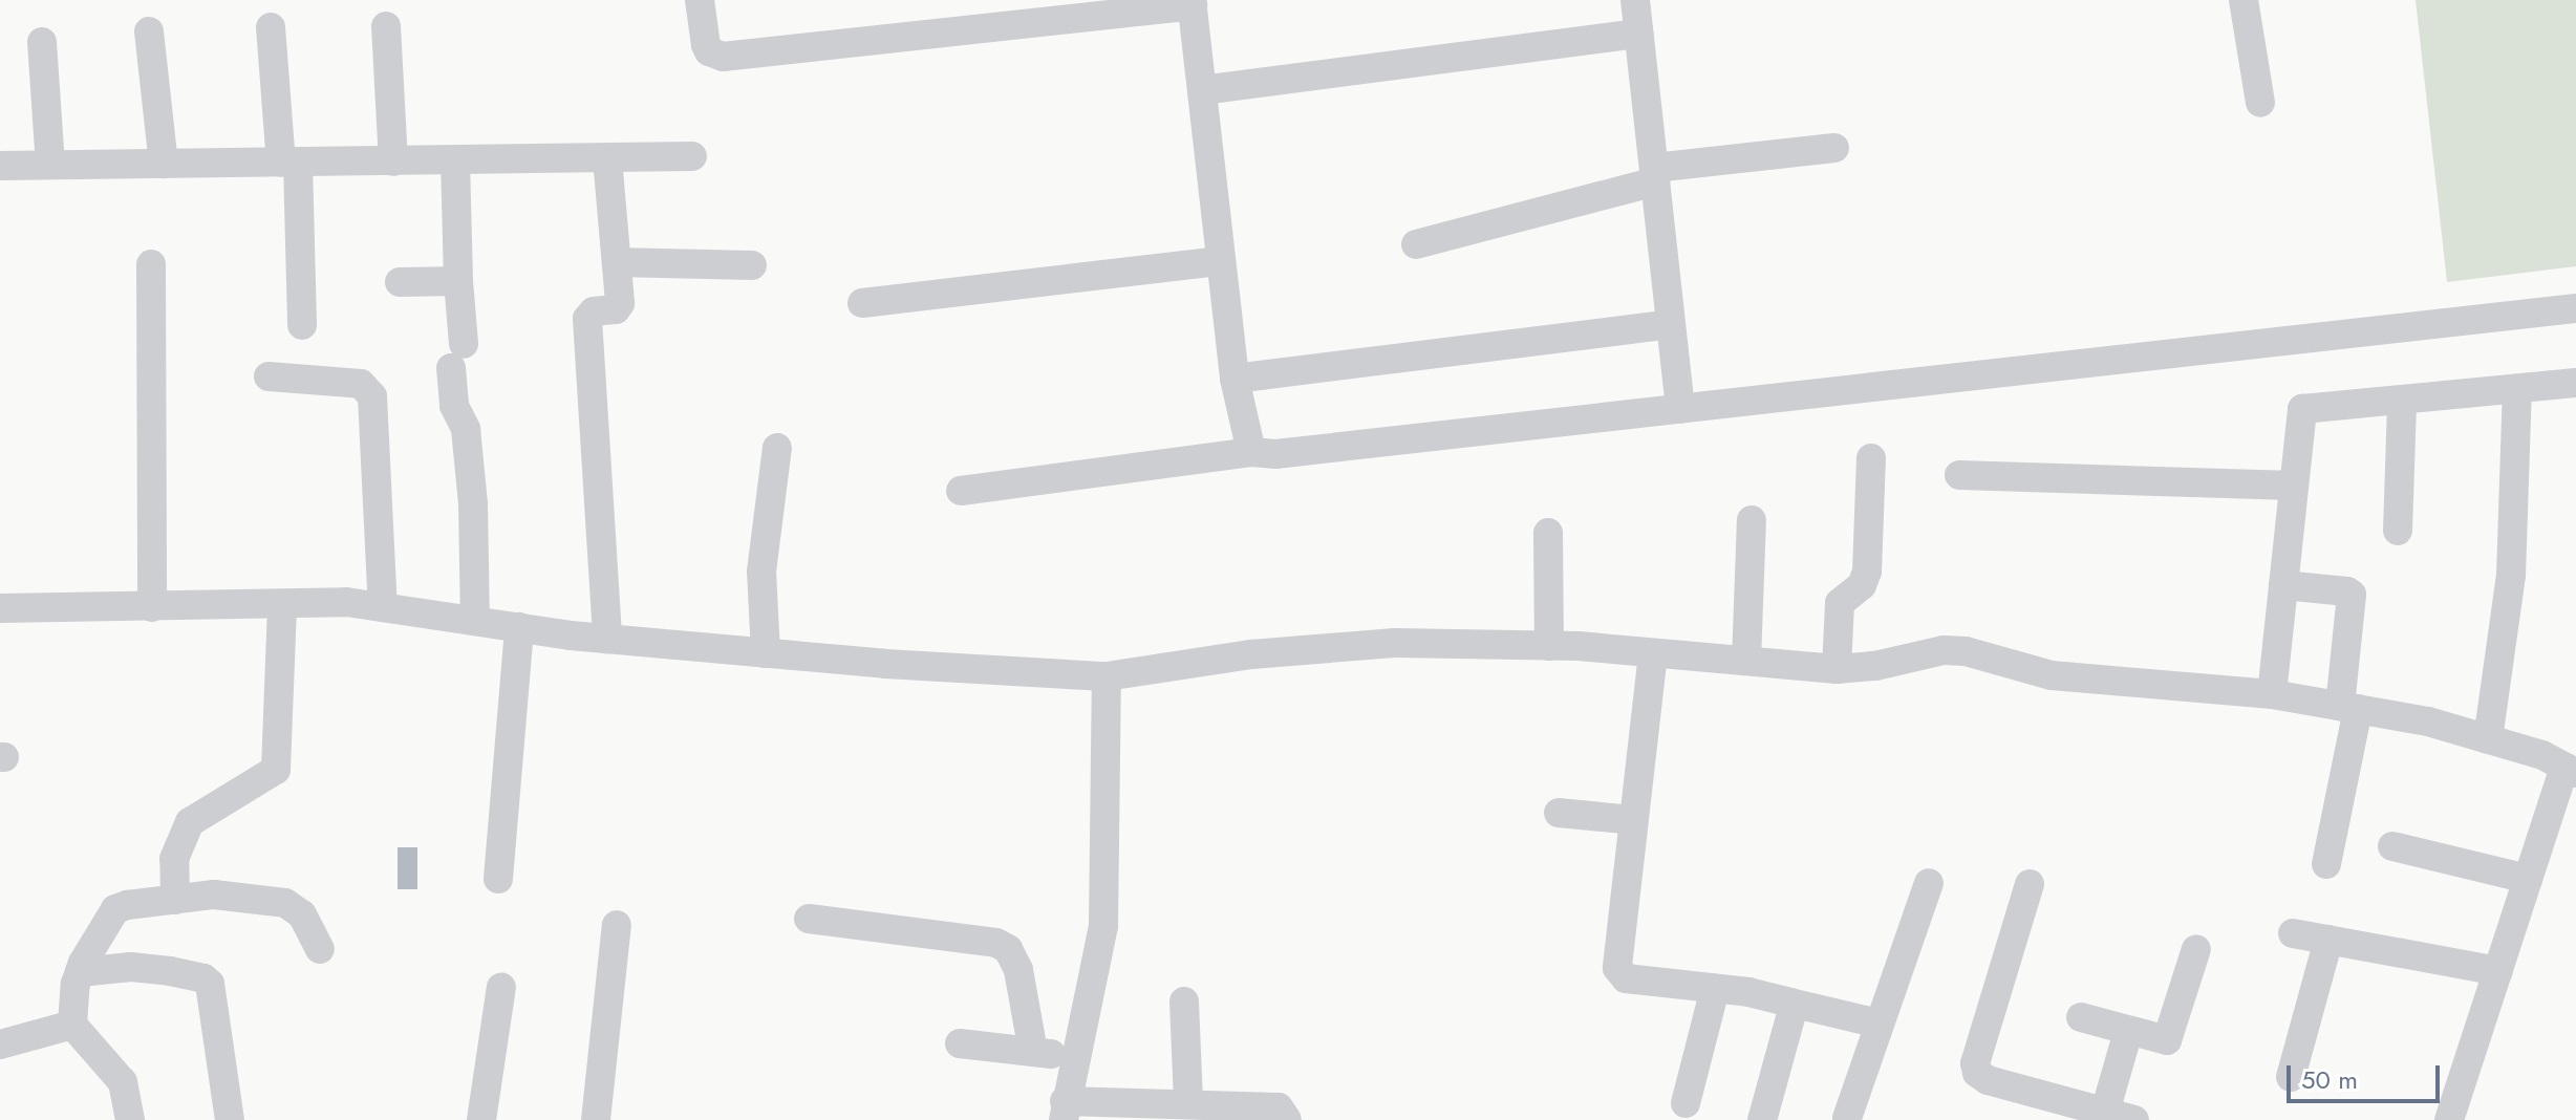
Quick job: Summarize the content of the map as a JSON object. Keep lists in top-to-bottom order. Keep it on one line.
{"scale_bar":"50 m"}
